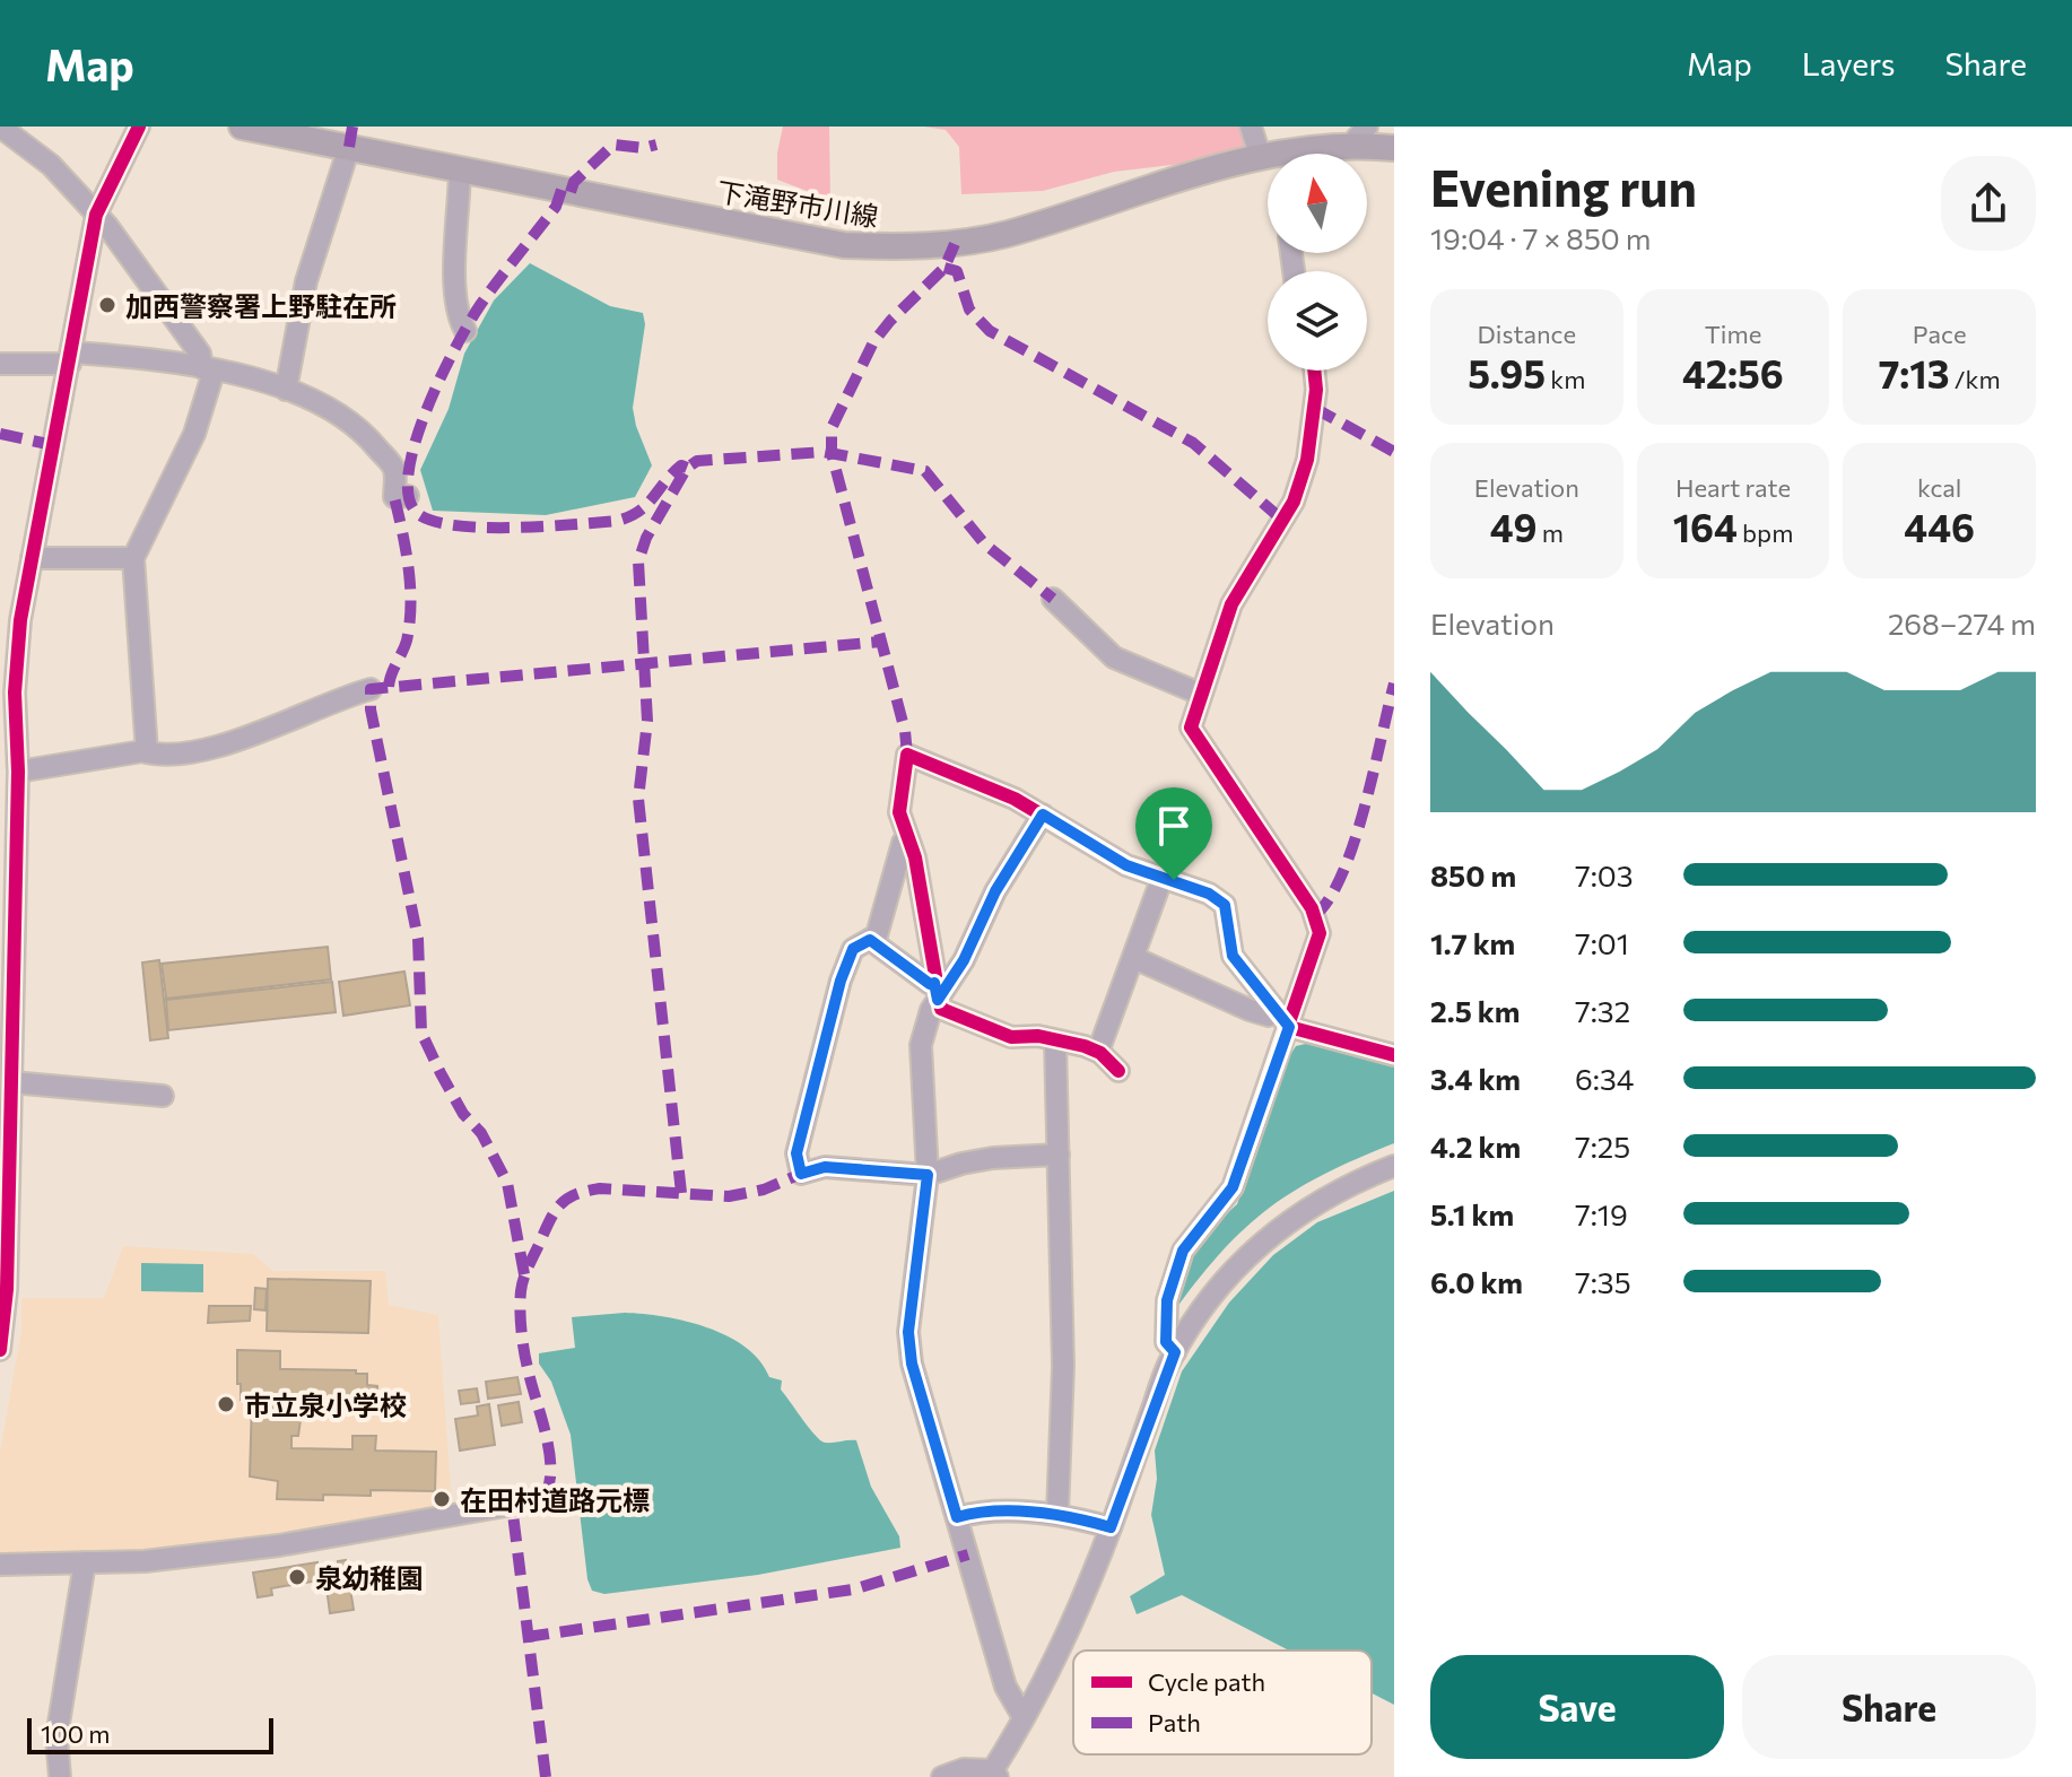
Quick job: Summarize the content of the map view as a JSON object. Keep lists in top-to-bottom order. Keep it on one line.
{"streets":{"main road":["下滝野市川線"]},"places":["加西警察署上野駐在所","市立泉小学校","在田村道路元標","泉幼稚園"],"legend":["Cycle path","Path"],"scale_bar":"100 m","north":"top","page":{"header":"Map","nav":["Map","Layers","Share"],"heading":["Evening run","19:04 · 7 × 850 m"],"stats":[["Distance","5.95 km"],["Time","42:56"],["Pace","7:13 /km"],["Elevation","49 m"],["Heart rate","164 bpm"],["kcal","446"]],"chart":["Elevation","268–274 m"],"list":[{"name":"850 m","note":"7:03"},{"name":"1.7 km","note":"7:01"},{"name":"2.5 km","note":"7:32"},{"name":"3.4 km","note":"6:34"},{"name":"4.2 km","note":"7:25"},{"name":"5.1 km","note":"7:19"},{"name":"6.0 km","note":"7:35"}],"buttons":["Save","Share"],"scale":"100 m"}}
